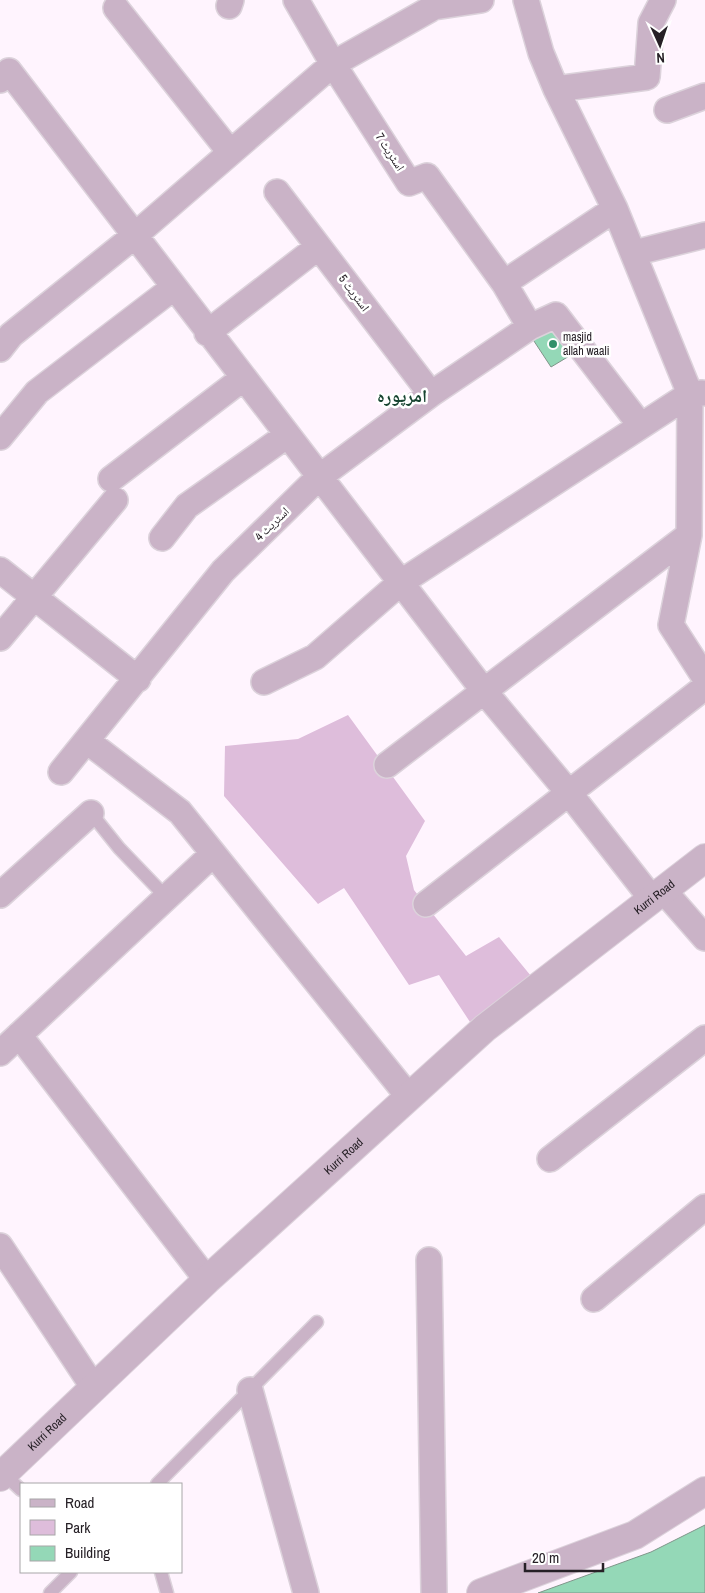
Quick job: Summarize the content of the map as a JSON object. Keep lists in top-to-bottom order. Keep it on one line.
{"streets":{"street":["اسٹریٹ 7","اسٹریٹ 5","اسٹریٹ 4","Kurri Road"]},"crossings":[["اسٹریٹ 7","اسٹریٹ 4"],["اسٹریٹ 5","اسٹریٹ 4"]],"districts":["امرپورہ"],"places":["masjid allah waali"],"legend":["Road","Park","Building"],"scale_bar":"20 m","north":"bottom"}
